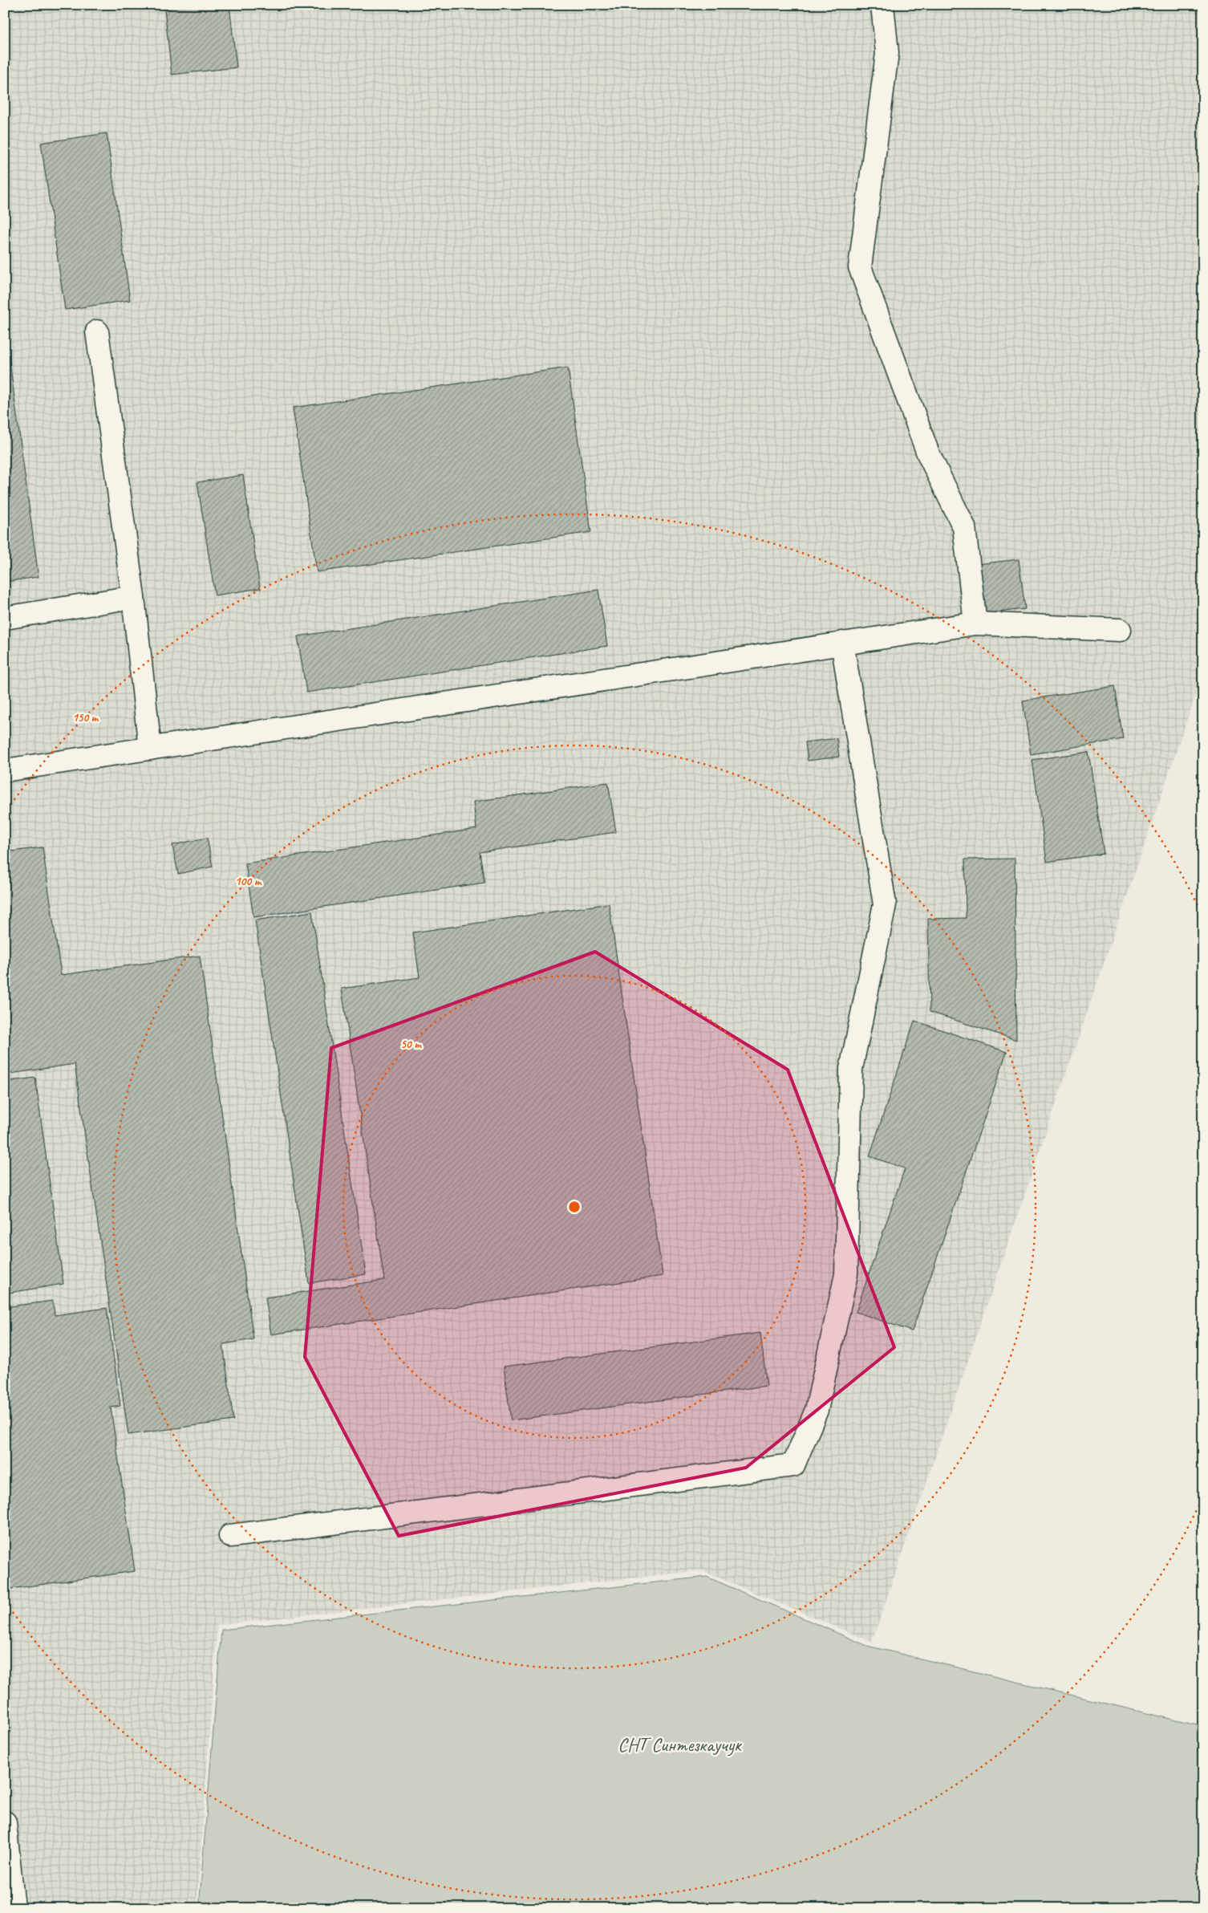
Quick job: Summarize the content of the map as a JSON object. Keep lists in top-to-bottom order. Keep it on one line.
{"parks":["СНТ Синтезкаучук"],"rings":["150 m","100 m","50 m"]}
